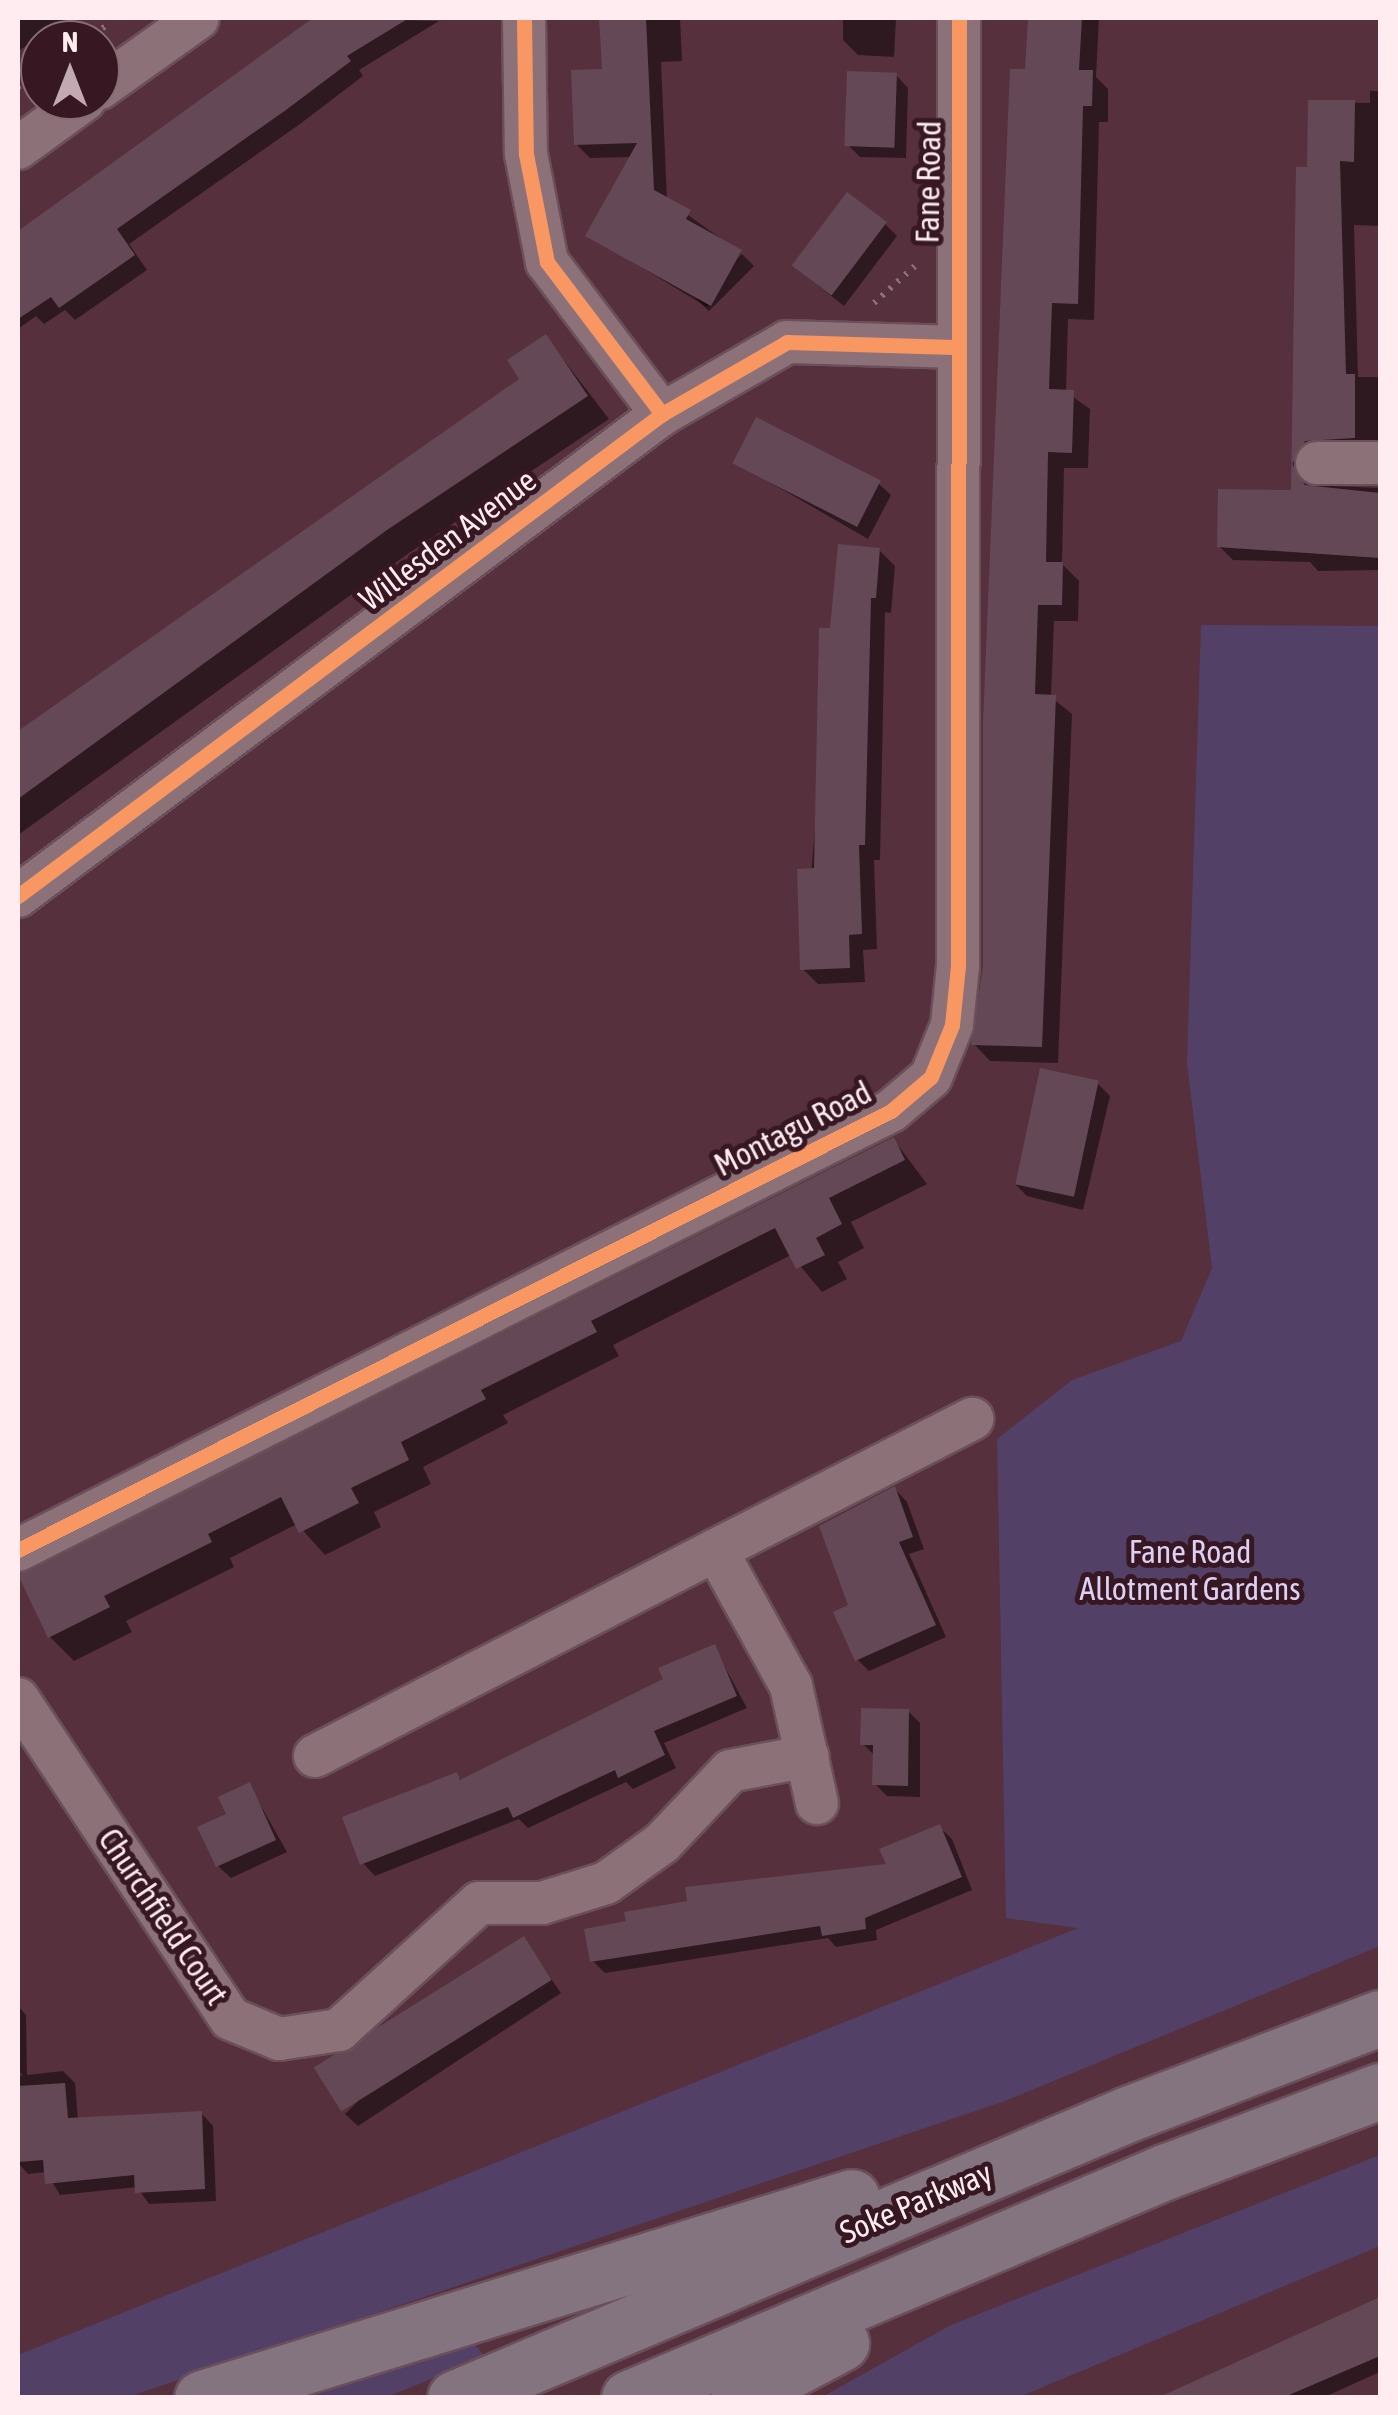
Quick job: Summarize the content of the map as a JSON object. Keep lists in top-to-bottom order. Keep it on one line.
{"streets":{"highway":["Soke Parkway"],"street":["Fane Road","Willesden Avenue","Montagu Road","Churchfield Court"]},"crossings":[["Fane Road","Willesden Avenue"],["Fane Road","Montagu Road"],["Willesden Avenue","Montagu Road"]],"parks":["Fane Road Allotment Gardens"],"north":"top"}
